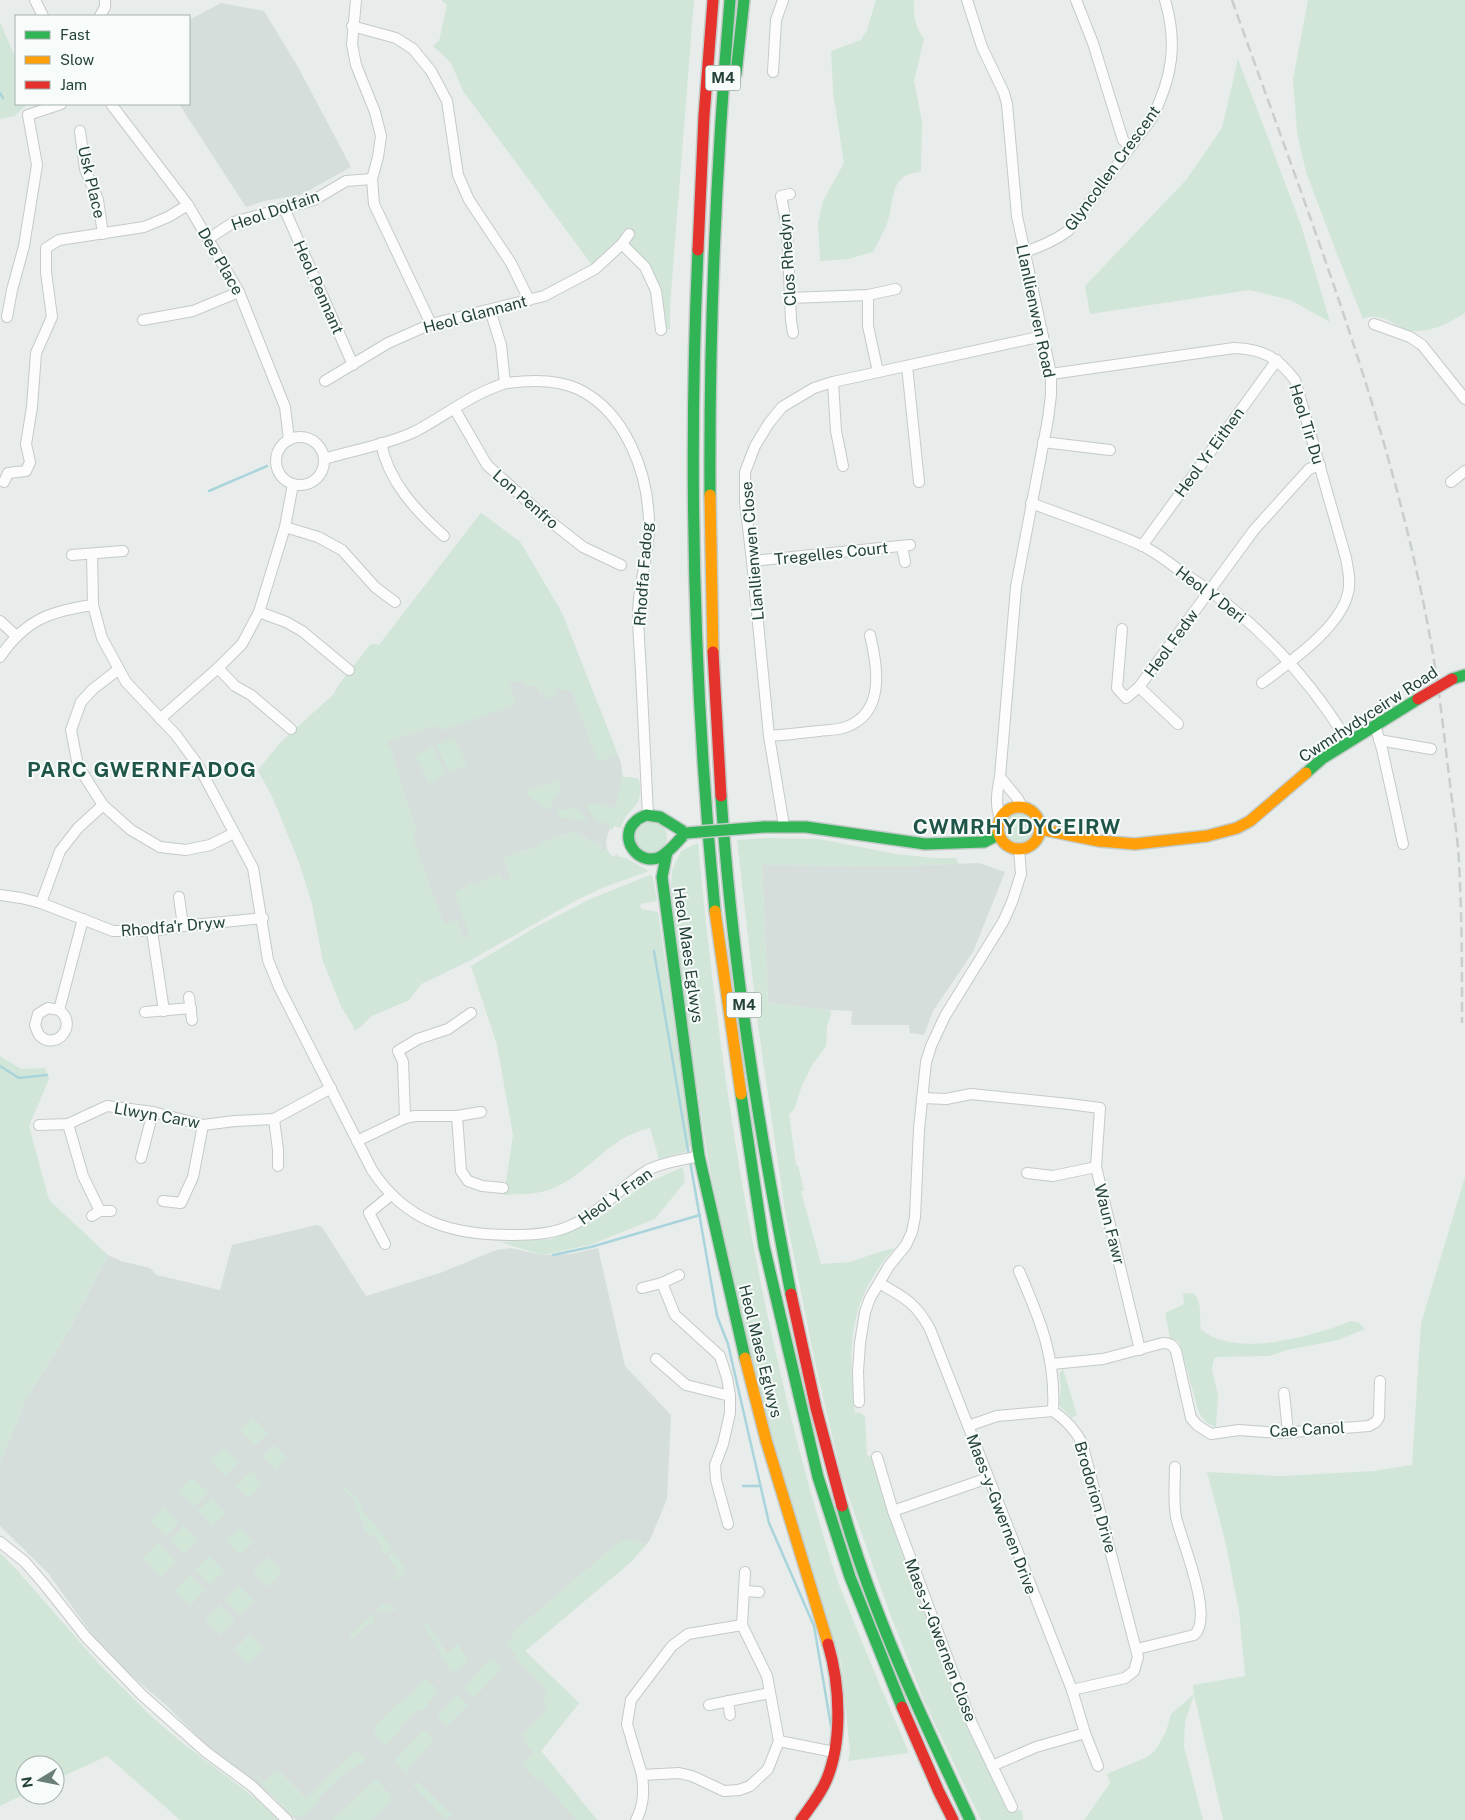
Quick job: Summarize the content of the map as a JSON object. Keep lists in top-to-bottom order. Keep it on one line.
{"streets":{"main road":["M4","Cwmrhydyceirw Road","Heol Maes Eglwys"],"street":["Glyncollen Crescent","Usk Place","Heol Dolfain","Clos Rhedyn","Dee Place","Heol Pennant","Llanllienwen Road","Heol Glannant","Heol Tir Du","Heol Yr Eithen","Lon Penfro","Llanllienwen Close","Tregelles Court","Rhodfa Fadog","Heol Y Deri","Heol Fedw","Rhodfa'r Dryw","Llwyn Carw","Heol Y Fran","Waun Fawr","Cae Canol","Brodorion Drive","Maes-y-Gwernen Drive","Maes-y-Gwernen Close"]},"crossings":[["Glyncollen Crescent","Llanllienwen Road"],["Heol Dolfain","Dee Place"],["Heol Dolfain","Heol Pennant"],["Dee Place","Rhodfa Fadog"],["Heol Pennant","Heol Glannant"],["Llanllienwen Road","Heol Tir Du"],["Llanllienwen Road","Llanllienwen Close"],["Llanllienwen Road","Heol Y Deri"],["Llanllienwen Road","Cwmrhydyceirw Road"],["Heol Tir Du","Heol Yr Eithen"],["Heol Tir Du","Heol Y Deri"],["Heol Tir Du","Heol Fedw"],["Heol Yr Eithen","Heol Y Deri"],["Lon Penfro","Rhodfa Fadog"],["Llanllienwen Close","Tregelles Court"],["Rhodfa Fadog","Heol Maes Eglwys"],["Heol Y Deri","Heol Fedw"],["Heol Y Deri","Cwmrhydyceirw Road"],["Rhodfa'r Dryw","Heol Y Fran"],["Heol Maes Eglwys","Heol Y Fran"],["Llwyn Carw","Heol Y Fran"],["Waun Fawr","Cae Canol"],["Brodorion Drive","Maes-y-Gwernen Drive"]],"districts":["PARC GWERNFADOG","CWMRHYDYCEIRW"],"legend":["Fast","Slow","Jam"],"north":"left"}
